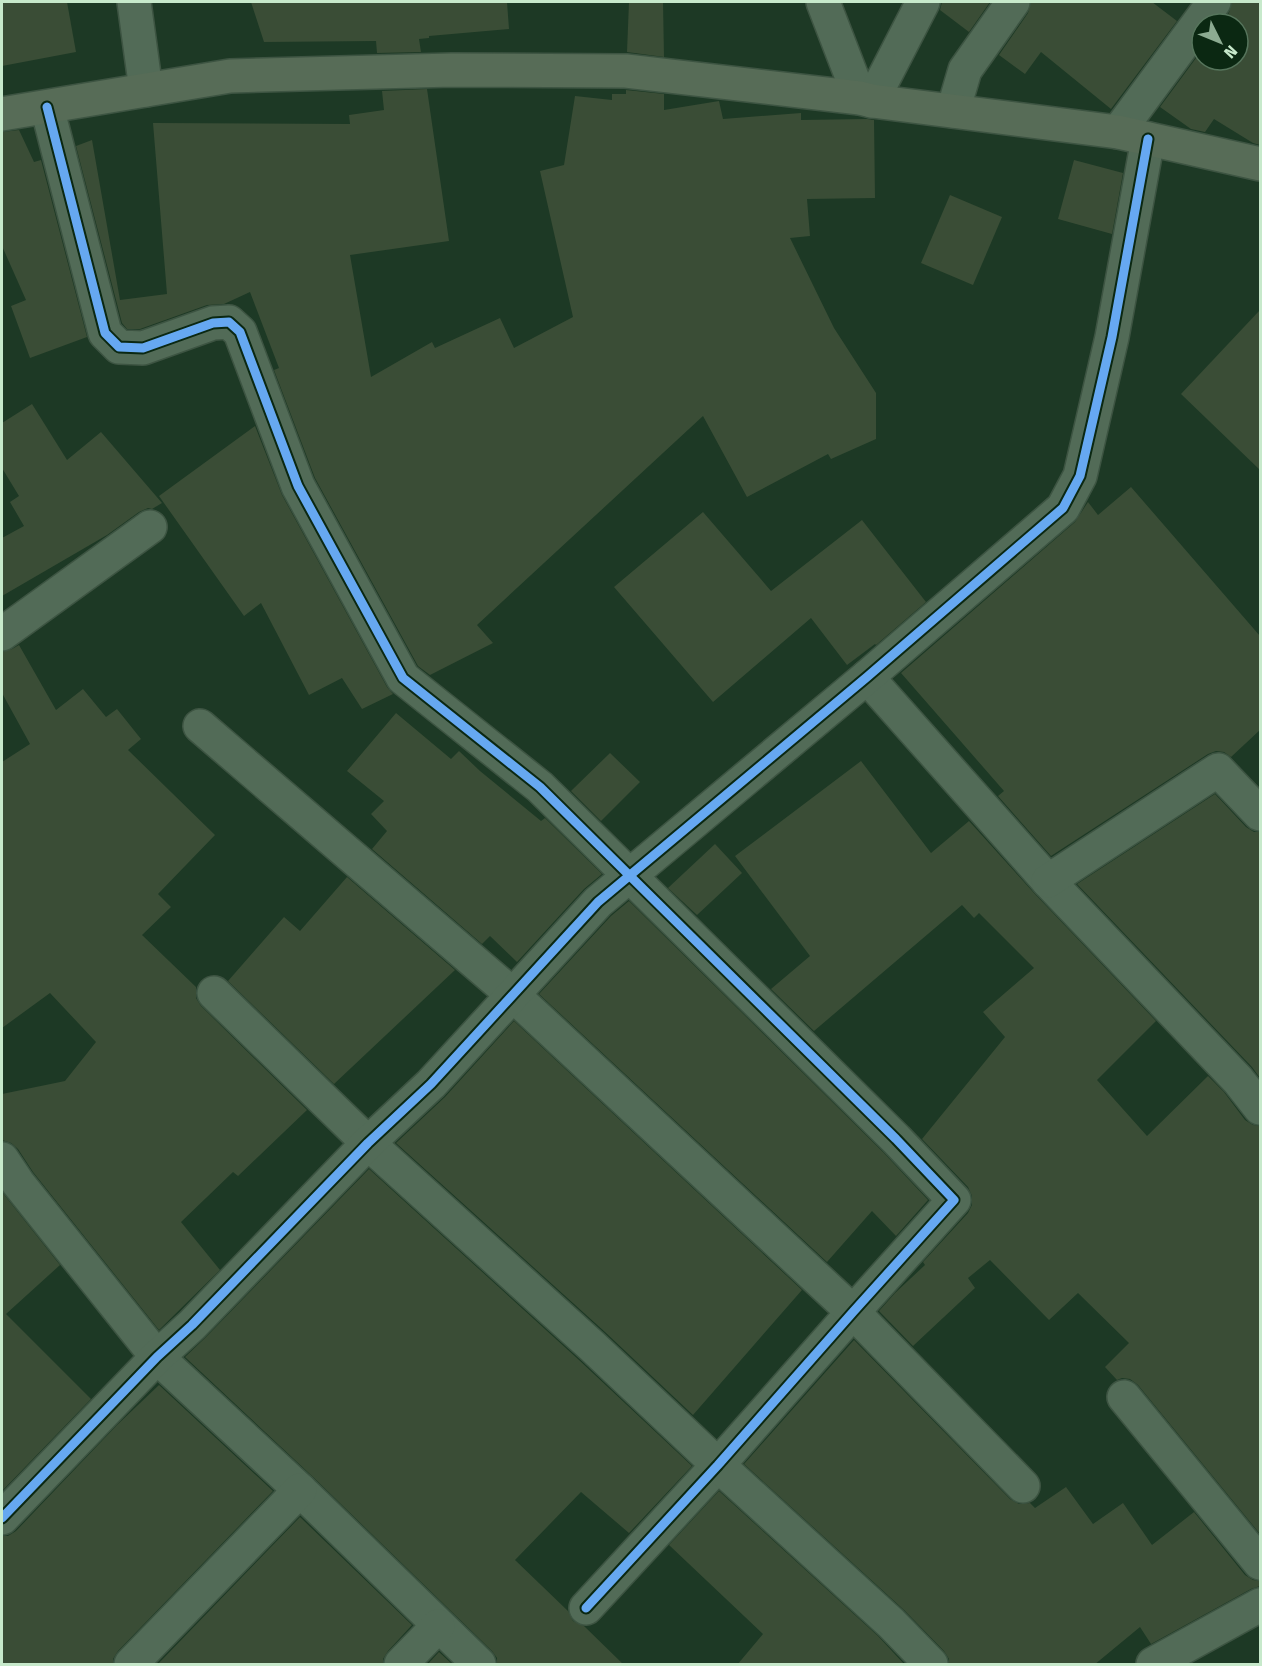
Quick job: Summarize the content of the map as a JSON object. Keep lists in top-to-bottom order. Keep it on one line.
{"north":"bottom right"}
